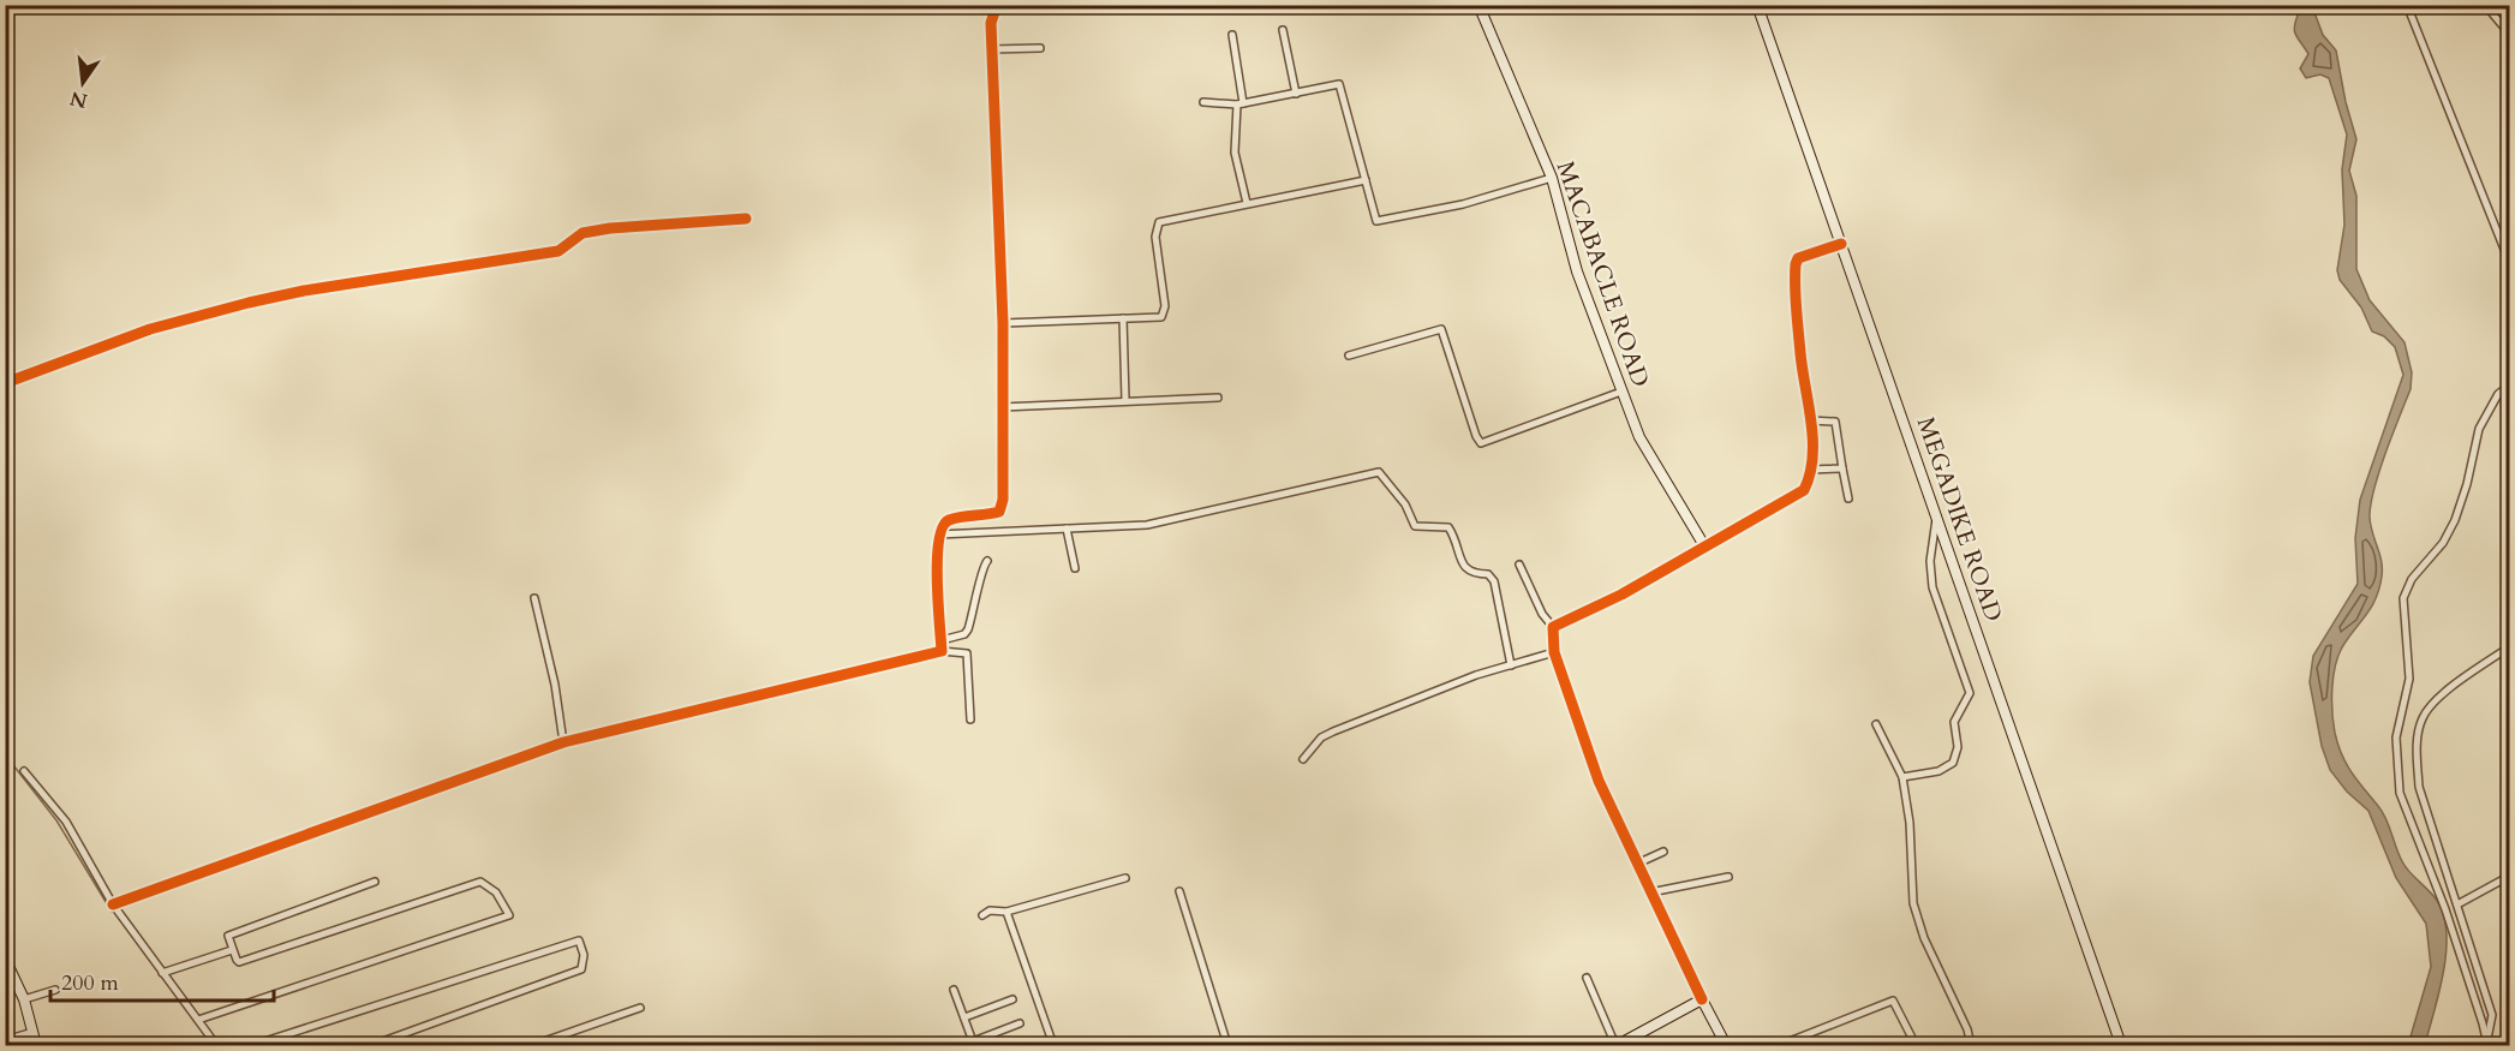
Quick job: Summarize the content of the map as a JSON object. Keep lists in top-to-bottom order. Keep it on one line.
{"streets":{"street":["MACABACLE ROAD","MEGADIKE ROAD"]},"scale_bar":"200 m","north":"bottom"}
